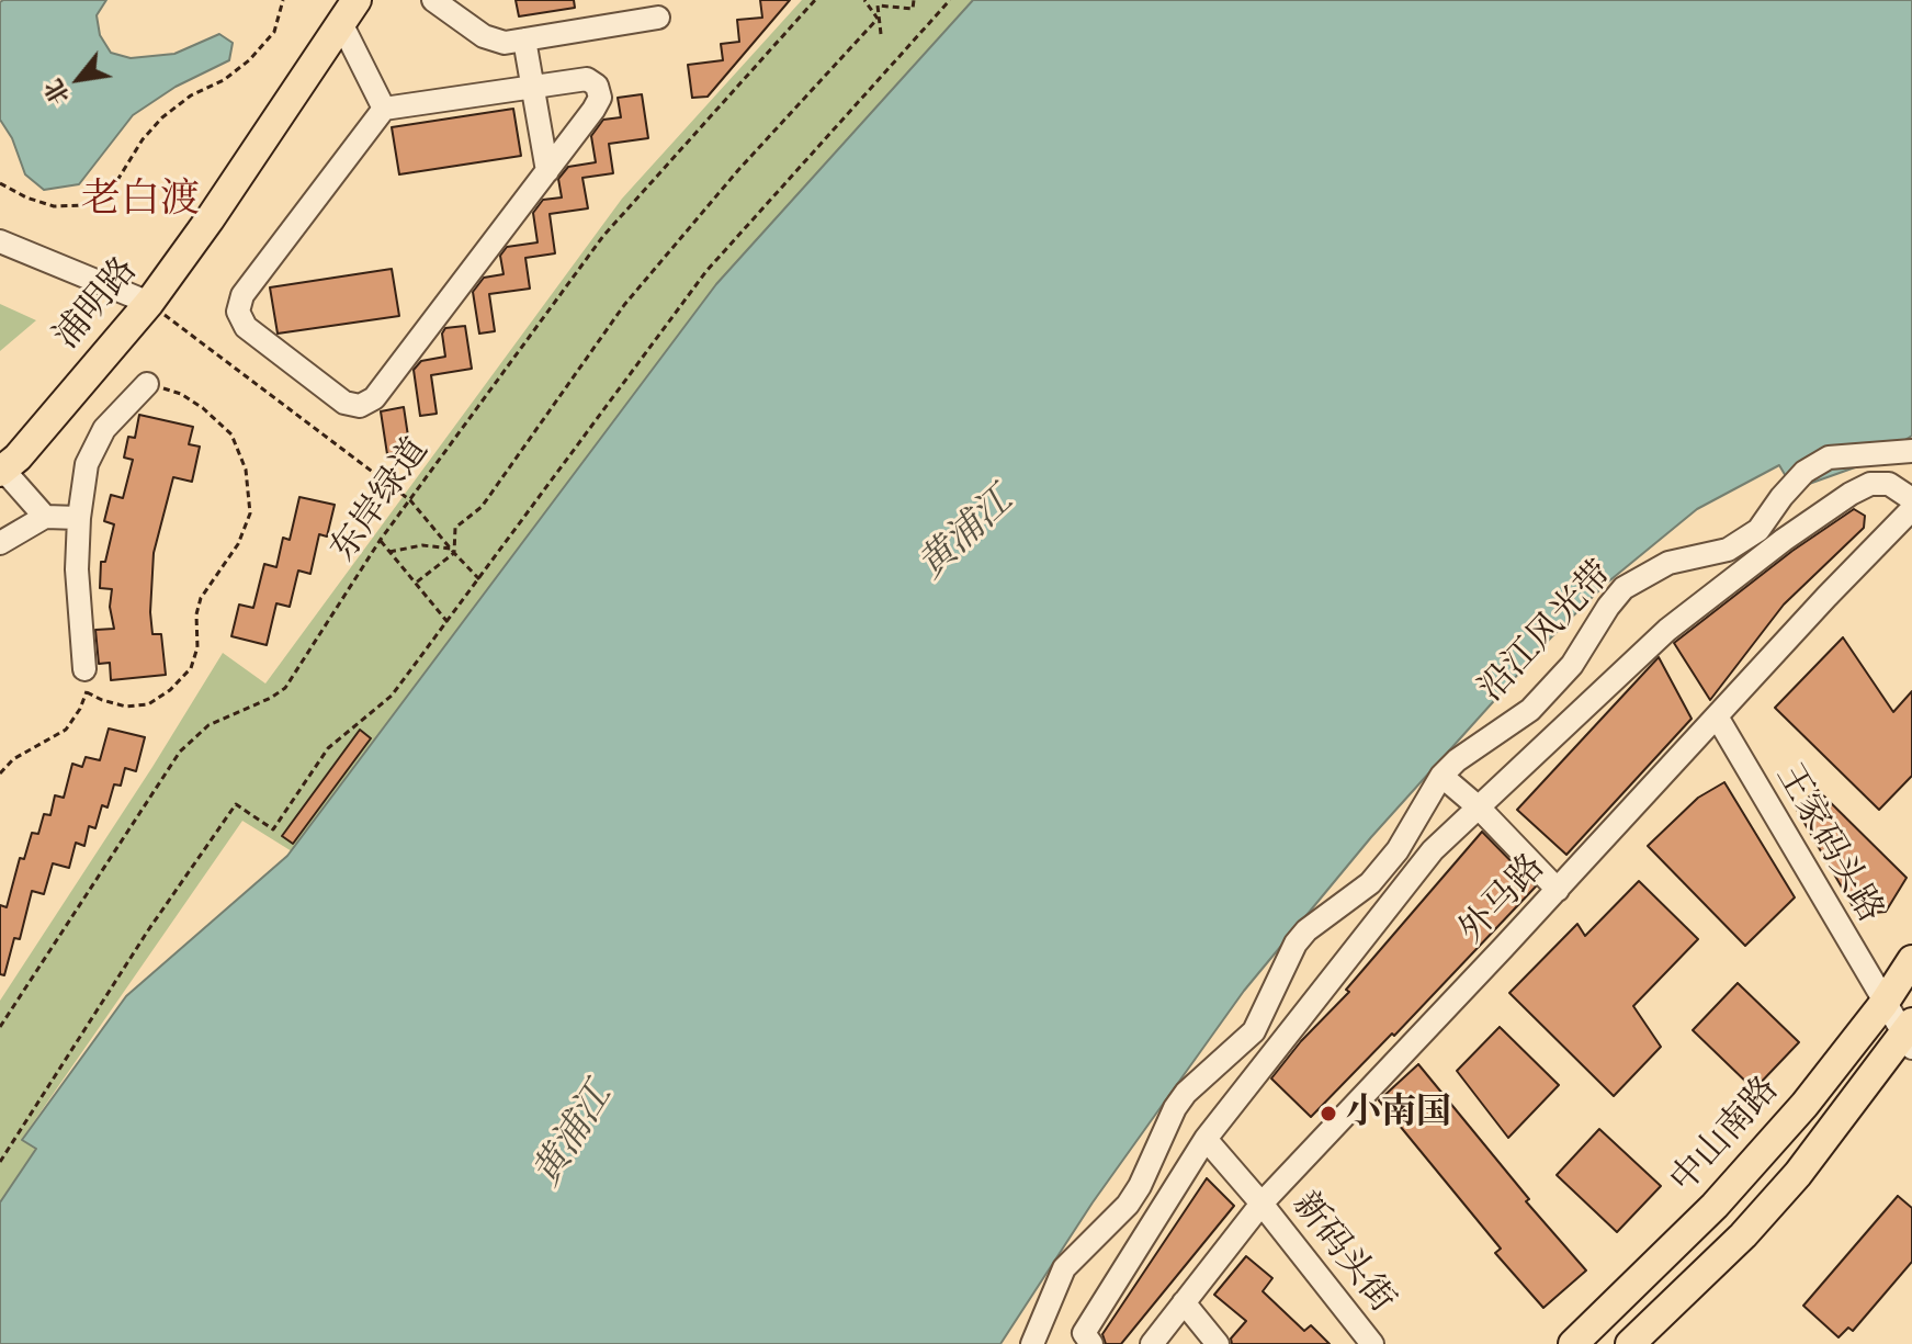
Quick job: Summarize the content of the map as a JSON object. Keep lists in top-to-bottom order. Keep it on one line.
{"streets":{"main road":["浦明路","中山南路"],"street":["沿江风光带","王家码头路","外马路","新码头街"],"path":["东岸绿道"]},"crossings":[["王家码头路","外马路"],["王家码头路","中山南路"],["外马路","新码头街"]],"districts":["老白渡"],"water":["黄浦江"],"places":["小南国"],"north":"bottom left"}
